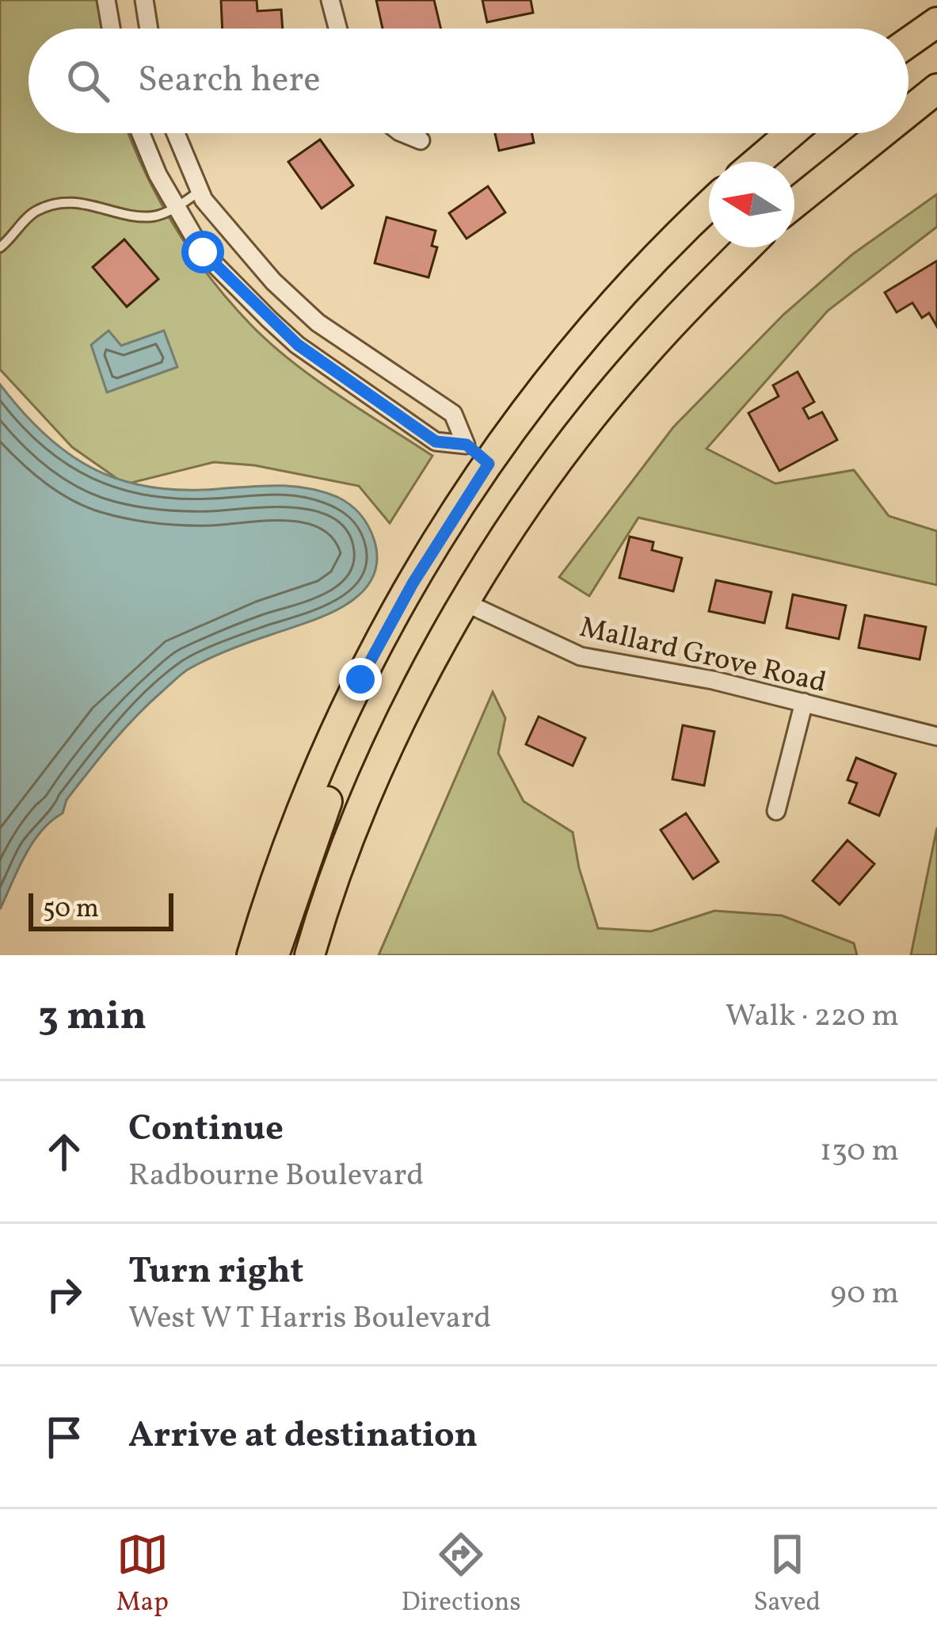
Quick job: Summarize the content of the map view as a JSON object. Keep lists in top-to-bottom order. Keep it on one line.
{"streets":{"street":["Mallard Grove Road"]},"scale_bar":"50 m","north":"left","page":{"search":"Search here","scale":"50 m","heading":["3 min","Walk · 220 m"],"list":[["Continue","Radbourne Boulevard","130 m"],["Turn right","West W T Harris Boulevard","90 m"],"Arrive at destination"],"nav":["Map","Directions","Saved"]}}
